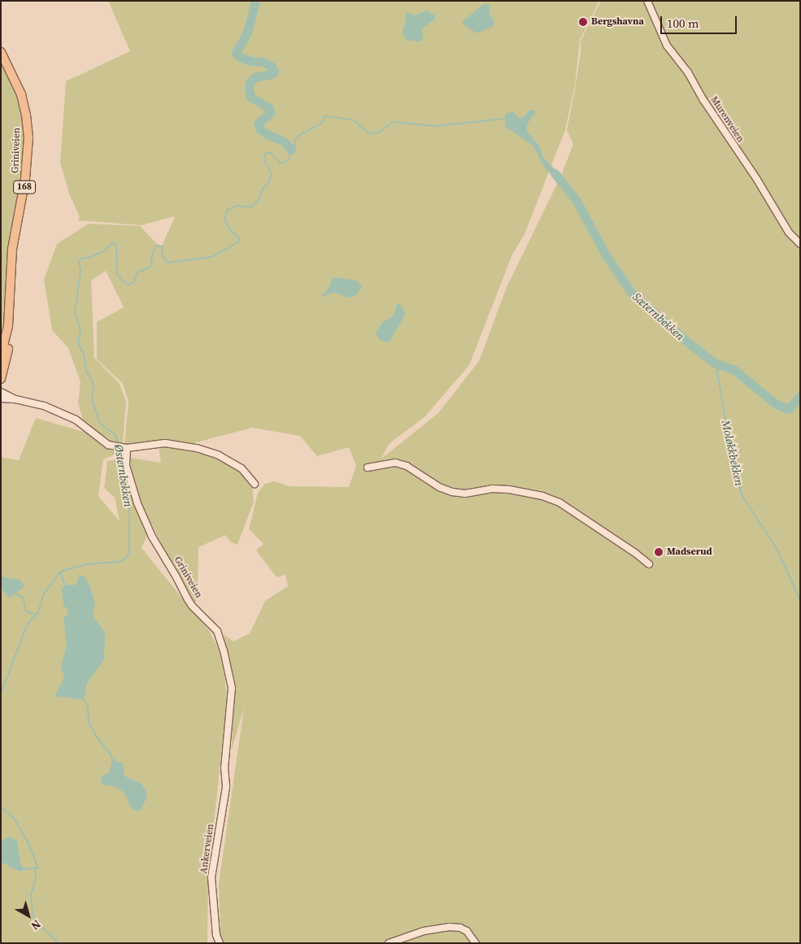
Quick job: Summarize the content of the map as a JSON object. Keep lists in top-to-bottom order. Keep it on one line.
{"streets":{"main road":["Griniveien","168"],"street":["Murenveien","Ankerveien"]},"crossings":[["Griniveien","Ankerveien"]],"water":["Sæternbekken","Moløkkbekken","Østernbekken"],"places":["Bergshavna","Madserud"],"scale_bar":"100 m","north":"bottom right"}
